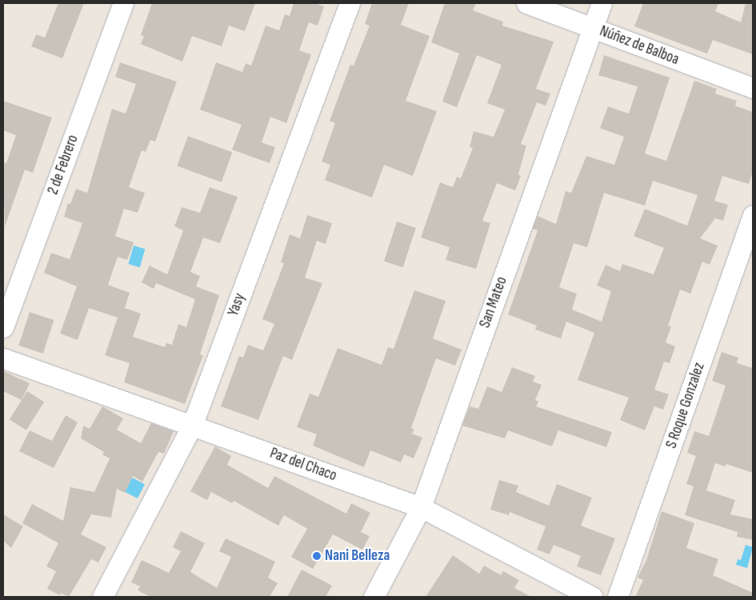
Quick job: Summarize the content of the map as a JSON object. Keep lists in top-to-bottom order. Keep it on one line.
{"streets":{"street":["Núñez de Balboa","2 de Febrero","San Mateo","Yasy","S Roque Gonzalez","Paz del Chaco"]},"crossings":[["Núñez de Balboa","San Mateo"],["San Mateo","Paz del Chaco"],["Yasy","Paz del Chaco"]],"places":["Nani Belleza"]}
